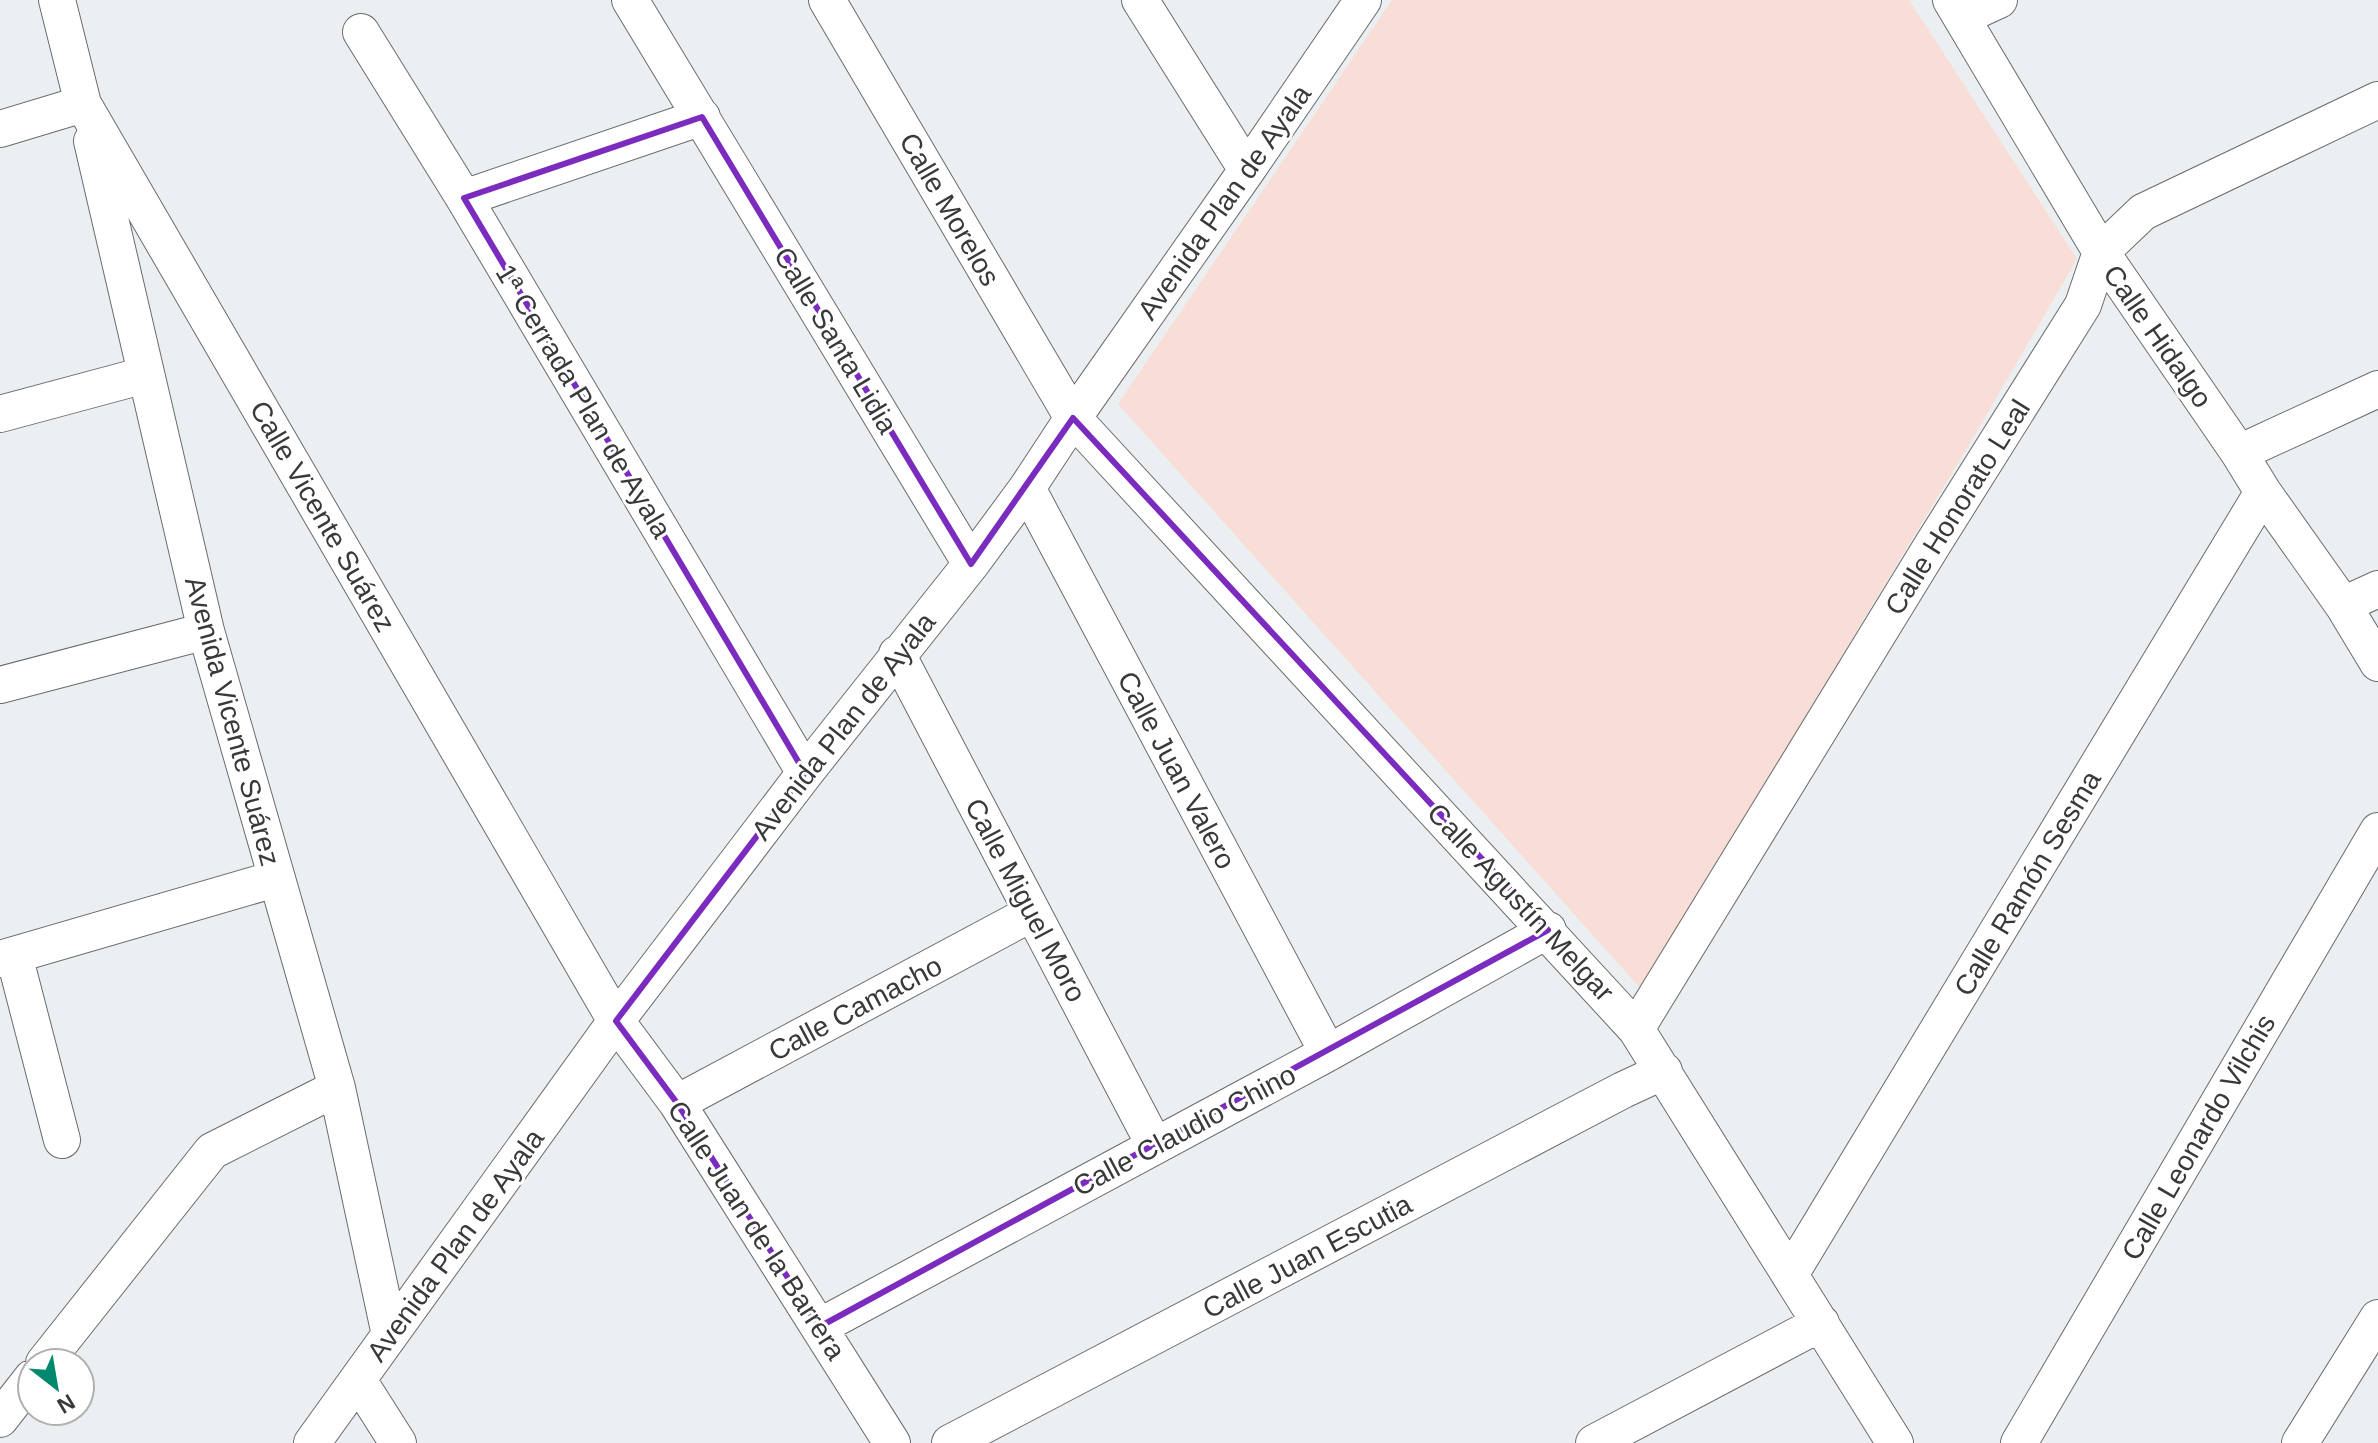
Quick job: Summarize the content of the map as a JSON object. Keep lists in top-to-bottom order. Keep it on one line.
{"streets":{"street":["Avenida Plan de Ayala","Calle Morelos","Calle Hidalgo","Calle Santa Lidia","1ª Cerrada Plan de Ayala","Calle Honorato Leal","Calle Vicente Suárez","Avenida Vicente Suárez","Calle Juan Valero","Calle Ramón Sesma","Calle Miguel Moro","Calle Agustín Melgar","Calle Camacho","Calle Claudio Chino","Calle Leonardo Vilchis","Calle Juan de la Barrera","Calle Juan Escutia"]},"crossings":[["Avenida Plan de Ayala","Calle Morelos"],["Avenida Plan de Ayala","Calle Santa Lidia"],["Avenida Plan de Ayala","1ª Cerrada Plan de Ayala"],["Avenida Plan de Ayala","Calle Vicente Suárez"],["Avenida Plan de Ayala","Avenida Vicente Suárez"],["Avenida Plan de Ayala","Calle Juan Valero"],["Avenida Plan de Ayala","Calle Miguel Moro"],["Avenida Plan de Ayala","Calle Agustín Melgar"],["Avenida Plan de Ayala","Calle Juan de la Barrera"],["Calle Morelos","Calle Agustín Melgar"],["Calle Hidalgo","Calle Honorato Leal"],["Calle Hidalgo","Calle Ramón Sesma"],["Calle Honorato Leal","Calle Agustín Melgar"],["Calle Vicente Suárez","Avenida Vicente Suárez"],["Calle Vicente Suárez","Calle Juan de la Barrera"],["Calle Juan Valero","Calle Claudio Chino"],["Calle Ramón Sesma","Calle Agustín Melgar"],["Calle Miguel Moro","Calle Camacho"],["Calle Miguel Moro","Calle Claudio Chino"],["Calle Agustín Melgar","Calle Claudio Chino"],["Calle Agustín Melgar","Calle Juan Escutia"],["Calle Camacho","Calle Juan de la Barrera"],["Calle Claudio Chino","Calle Juan de la Barrera"]],"north":"bottom right"}
